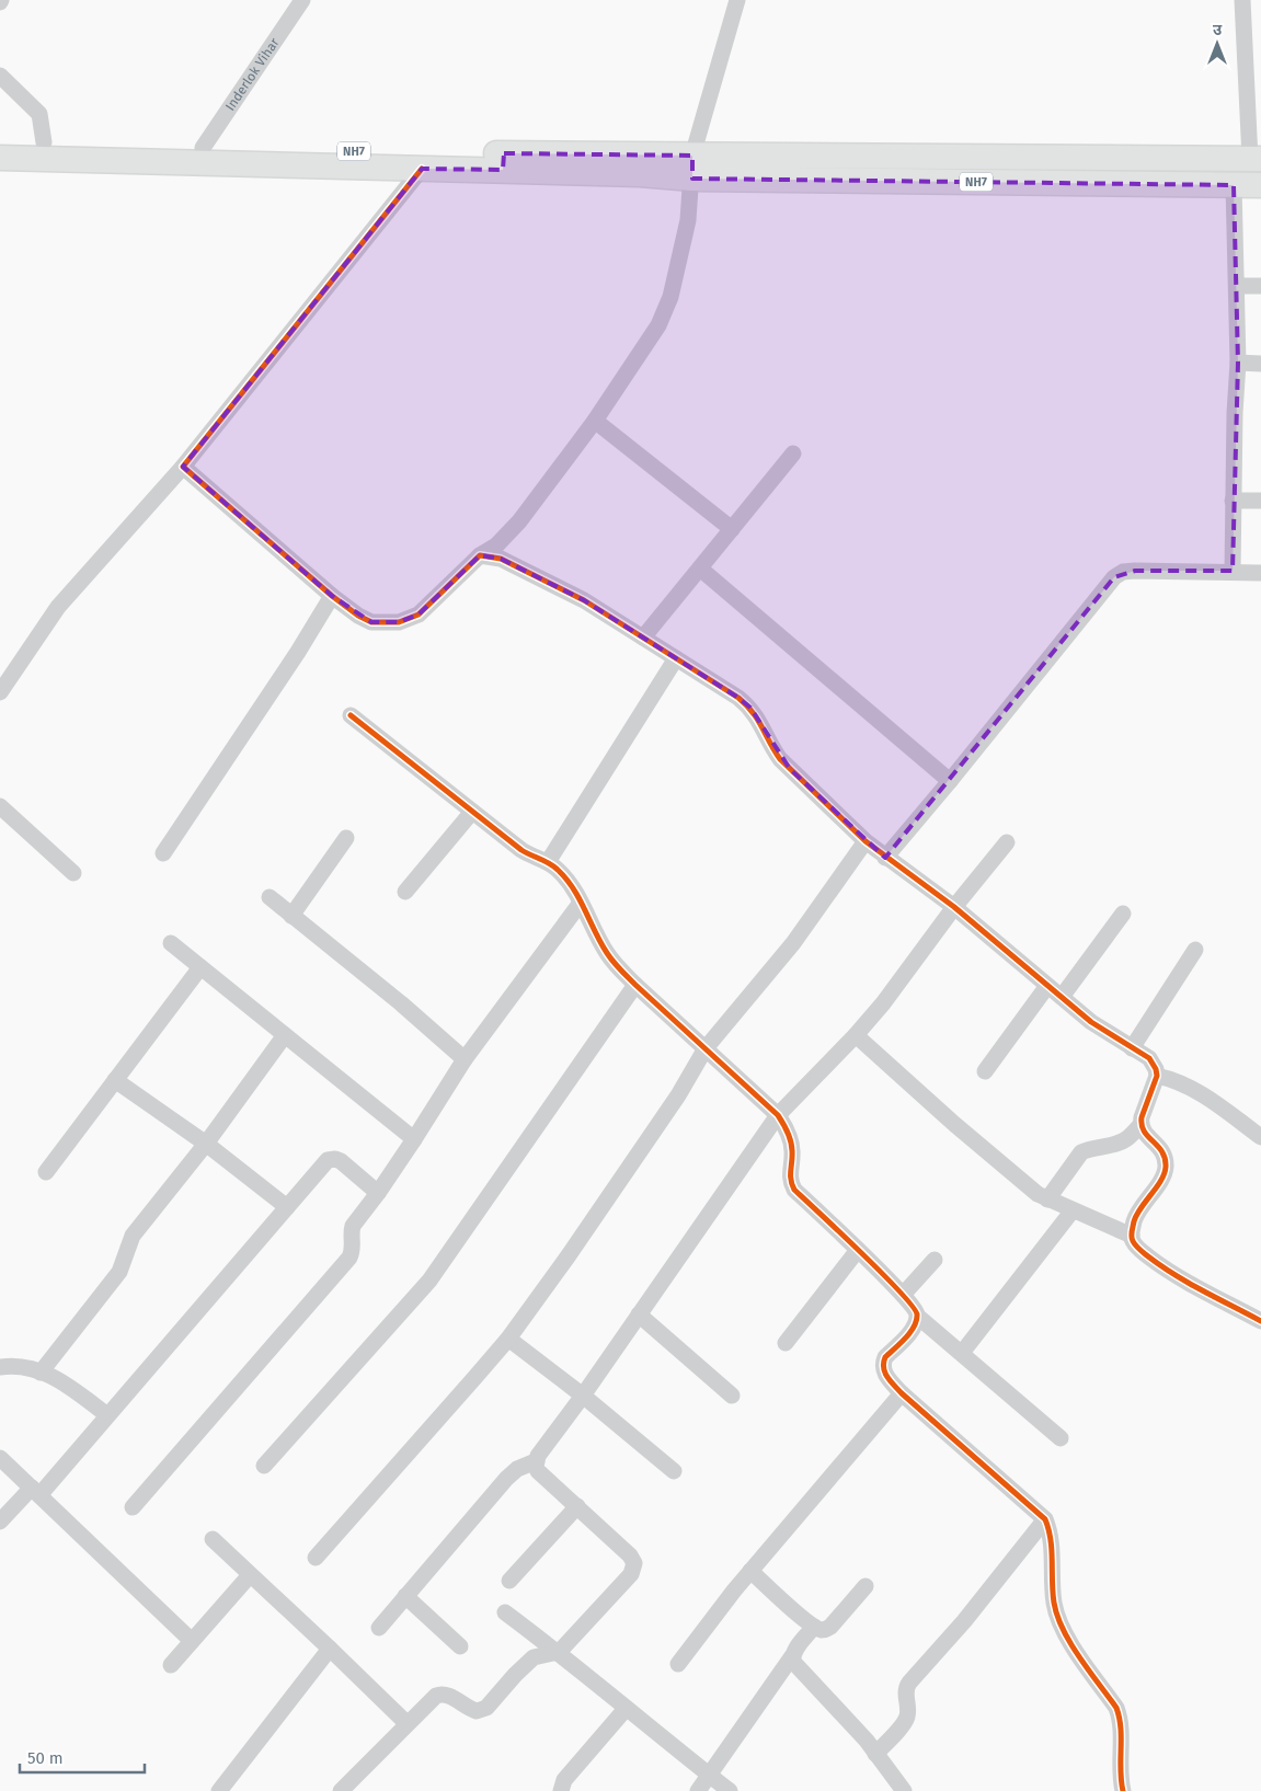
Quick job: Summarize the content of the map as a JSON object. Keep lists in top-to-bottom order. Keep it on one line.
{"streets":{"highway":["NH7"],"street":["Inderlok Vihar"]},"crossings":[["Inderlok Vihar","NH7"]],"scale_bar":"50 m","north":"top"}
